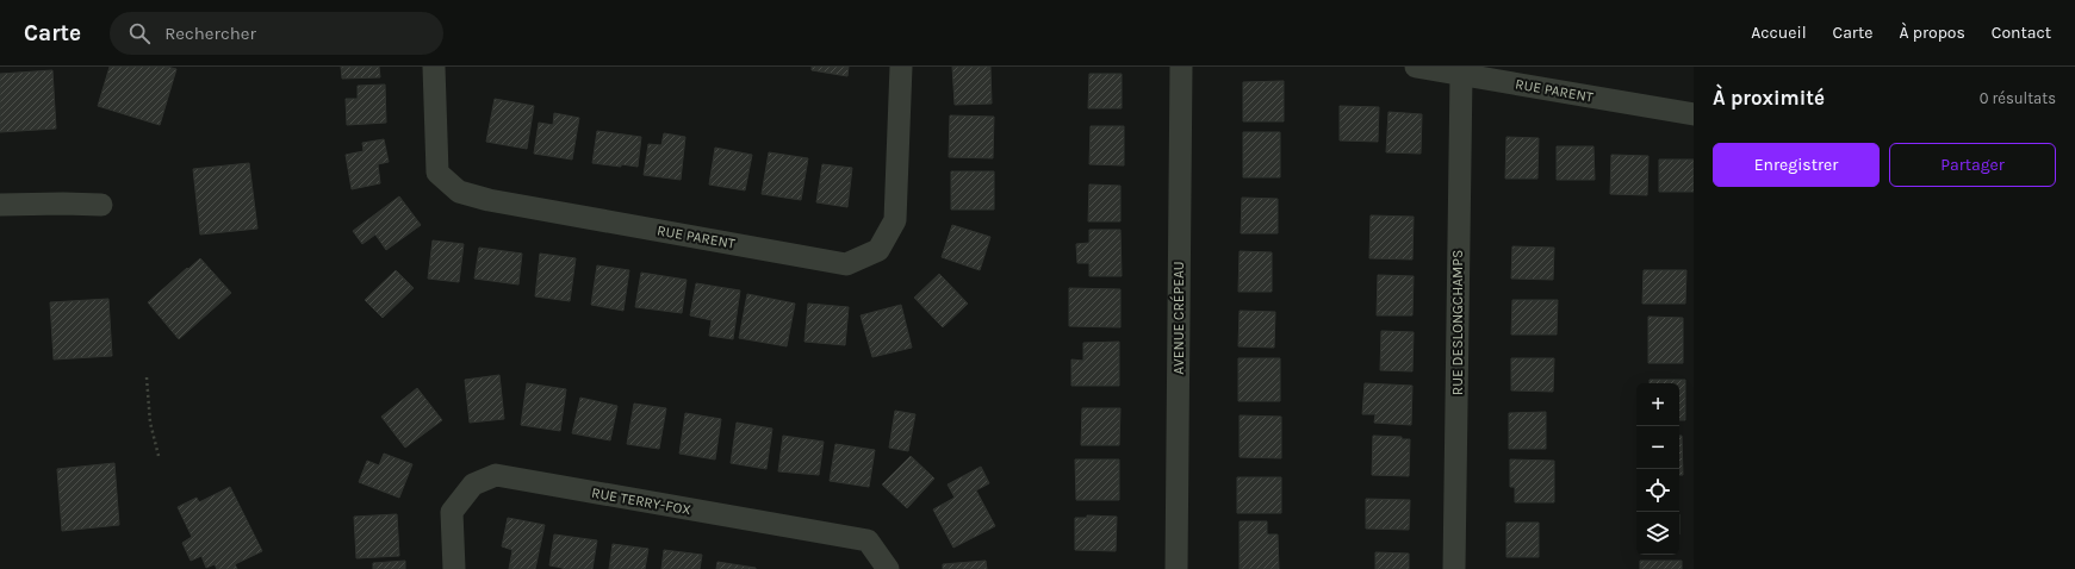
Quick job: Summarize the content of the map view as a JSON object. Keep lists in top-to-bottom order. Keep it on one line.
{"streets":{"street":["RUE PARENT","AVENUE CRÉPEAU","RUE DESLONGCHAMPS","RUE TERRY-FOX"]},"crossings":[["RUE PARENT","RUE DESLONGCHAMPS"]],"page":{"header":"Carte","search":"Rechercher","nav":["Accueil","Carte","À propos","Contact"],"heading":["À proximité","0 résultats"],"buttons":["Enregistrer","Partager"],"map_buttons":["+","−"]}}
